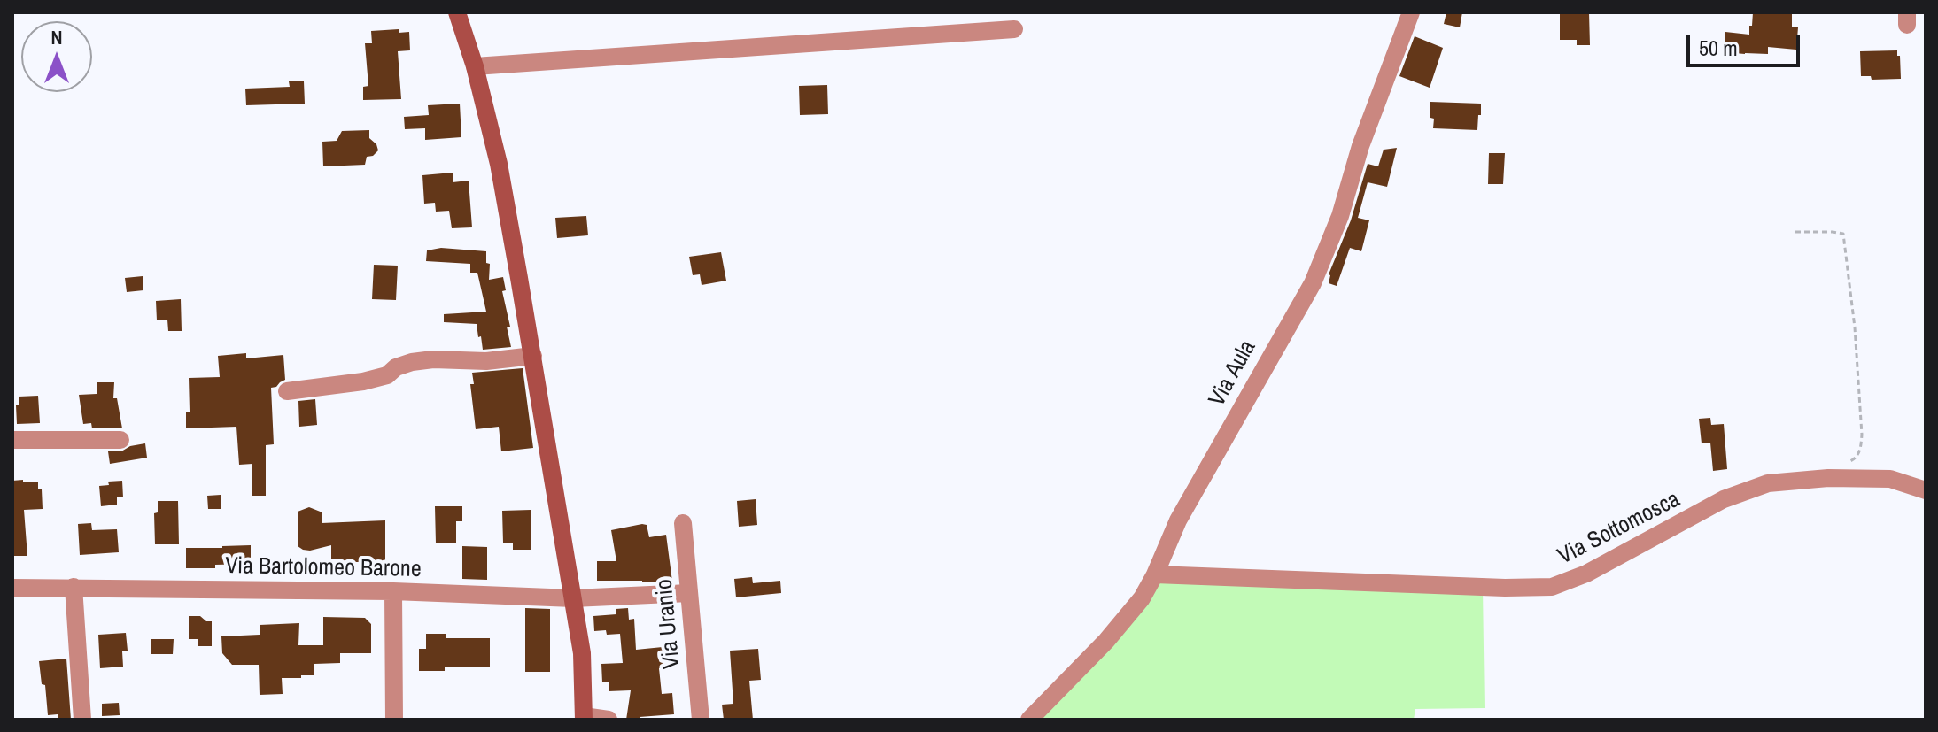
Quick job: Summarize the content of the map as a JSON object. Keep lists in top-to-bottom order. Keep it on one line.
{"streets":{"street":["Via Aula","Via Sottomosca","Via Bartolomeo Barone","Via Uranio"]},"crossings":[["Via Aula","Via Sottomosca"],["Via Bartolomeo Barone","Via Uranio"]],"scale_bar":"50 m","north":"top"}
